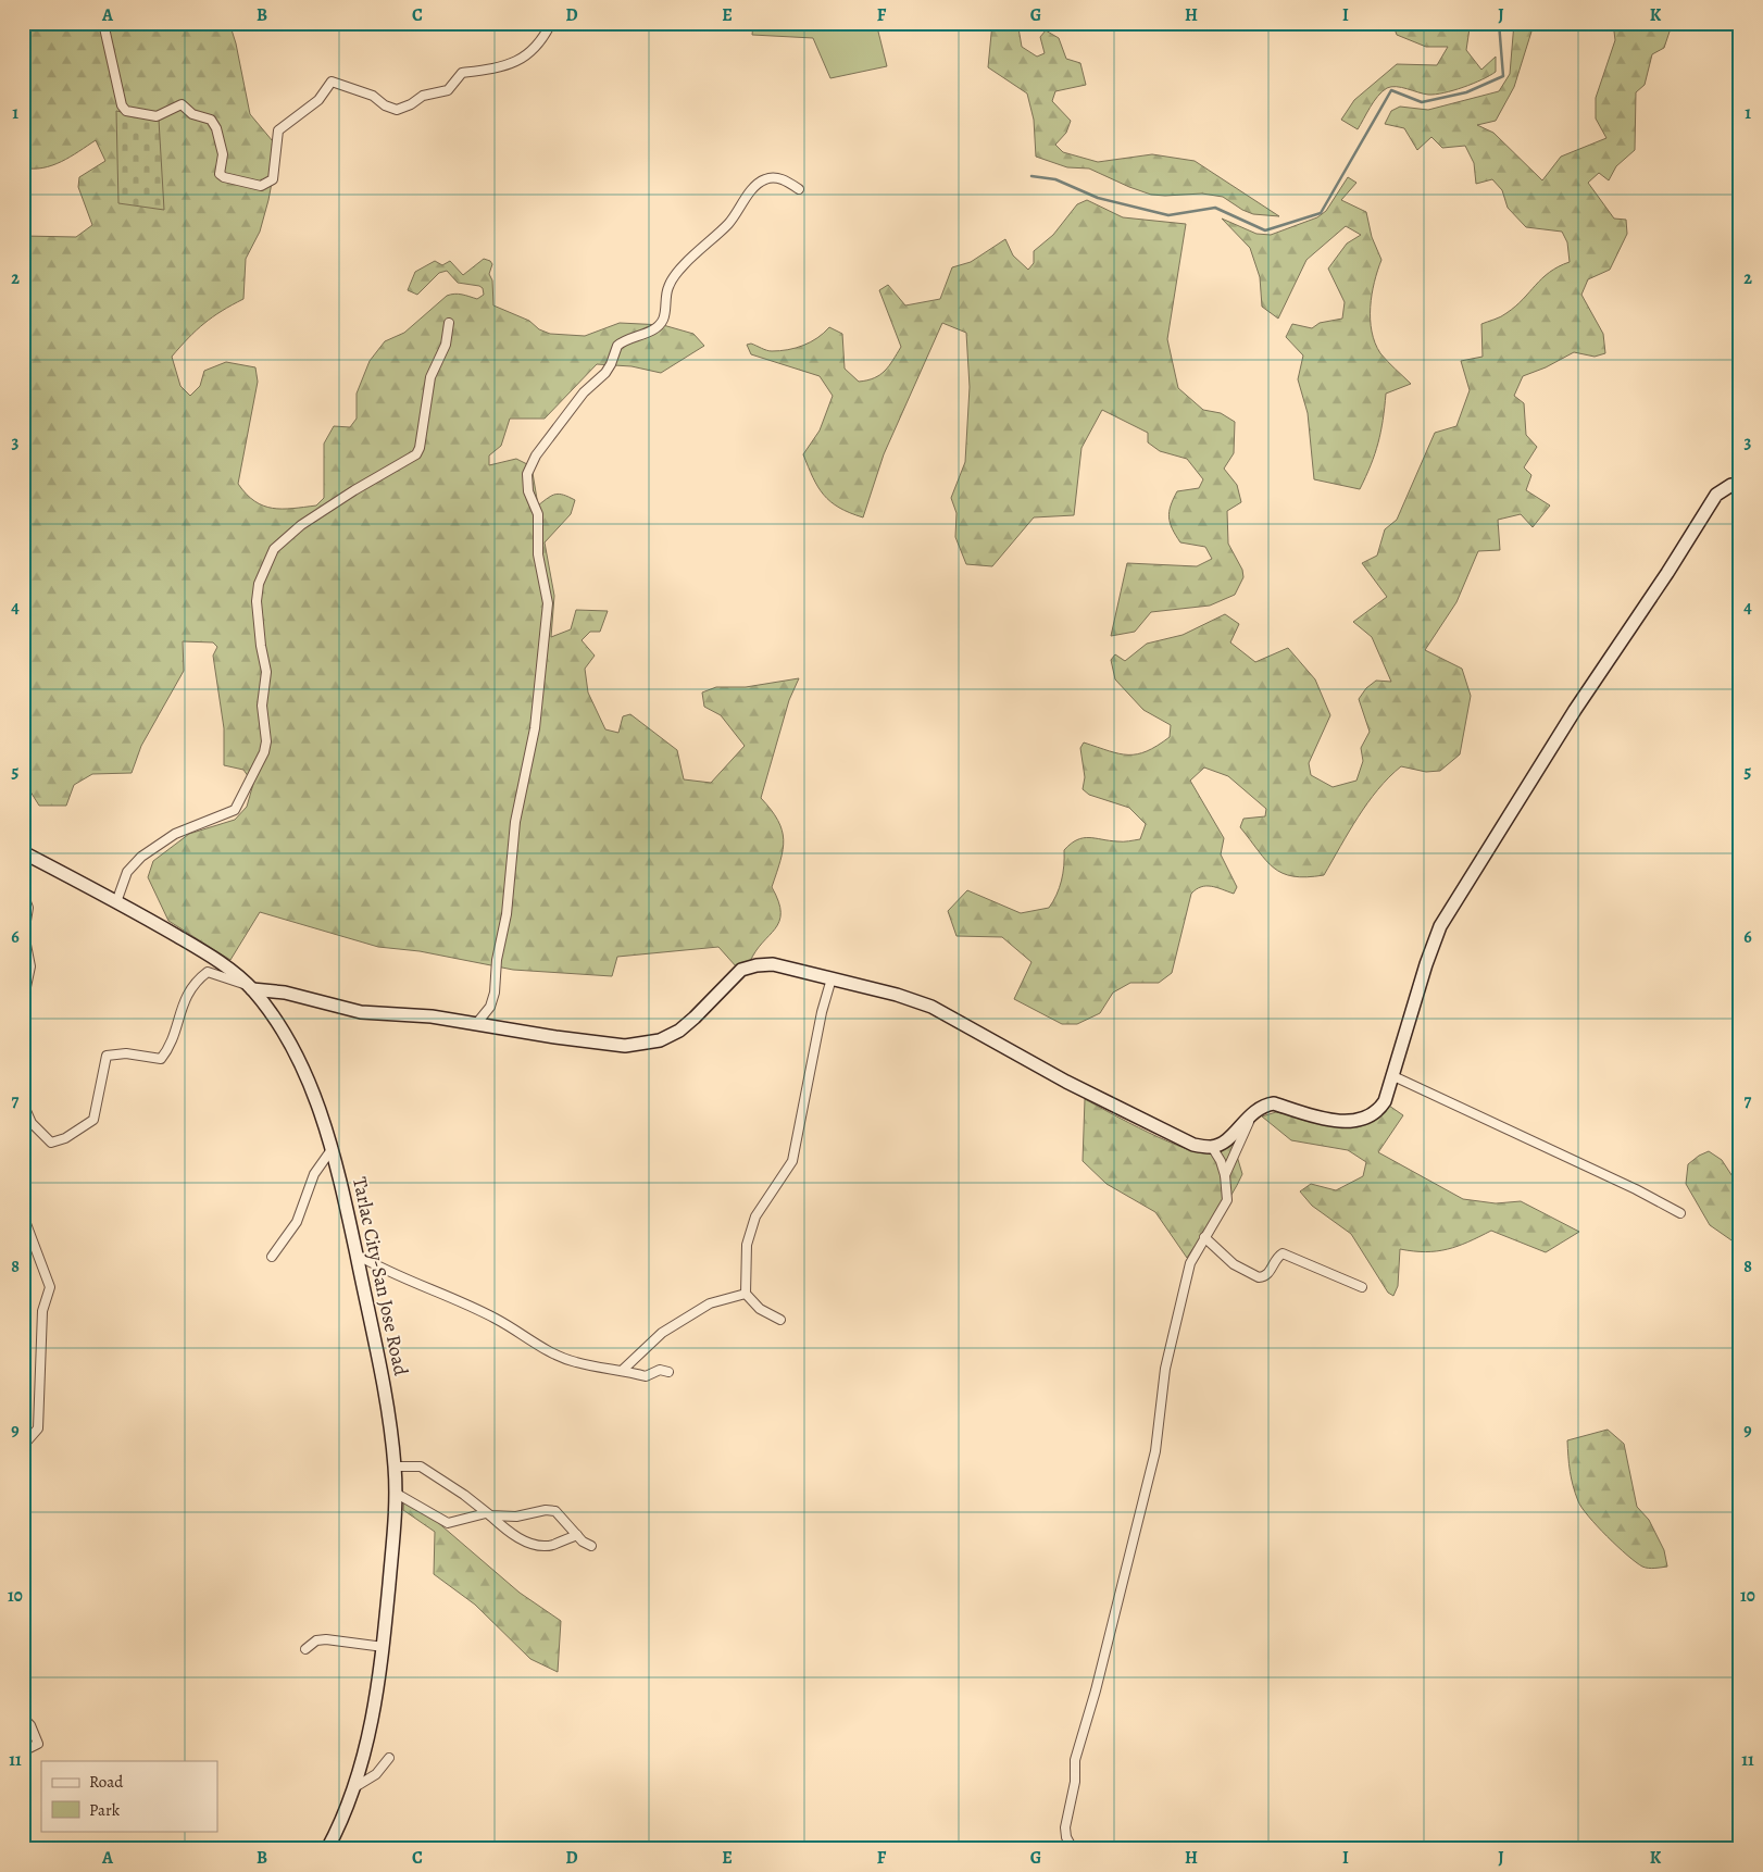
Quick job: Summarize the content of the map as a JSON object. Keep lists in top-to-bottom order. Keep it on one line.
{"streets":{"street":["Tarlac City-San Jose Road"]},"legend":["Road","Park"],"grid":{"columns":["A","B","C","D","E","F","G","H","I","J","K"],"rows":["1","2","3","4","5","6","7","8","9","10","11"]}}
